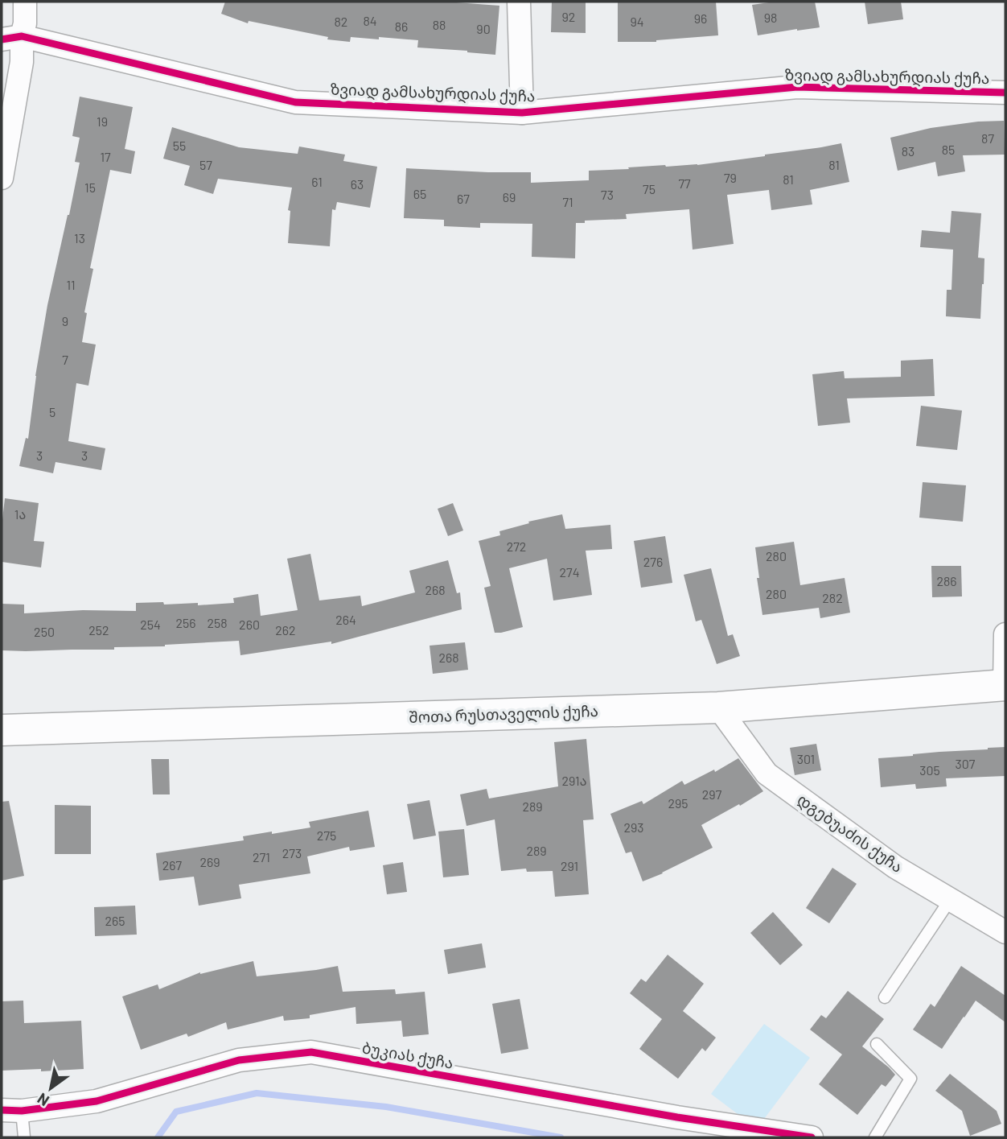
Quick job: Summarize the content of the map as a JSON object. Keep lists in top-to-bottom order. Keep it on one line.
{"streets":{"main road":["შოთა რუსთაველის ქუჩა"],"street":["ზვიად გამსახურდიას ქუჩა","დგებუაძის ქუჩა","ბუკიას ქუჩა"]},"crossings":[["შოთა რუსთაველის ქუჩა","დგებუაძის ქუჩა"]],"house_numbers":["92","98","96","84","82","94","88","86","90","19","87","55","85","83","17","57","81","79","81","61","77","63","15","75","65","73","69","67","71","13","11","9","7","5","3","3","1ა","272","280","276","274","286","268","280","282","264","256","258","254","260","252","262","250","268","301","307","305","291ა","297","295","289","293","275","289","273","271","269","267","291","265"],"north":"bottom left"}
